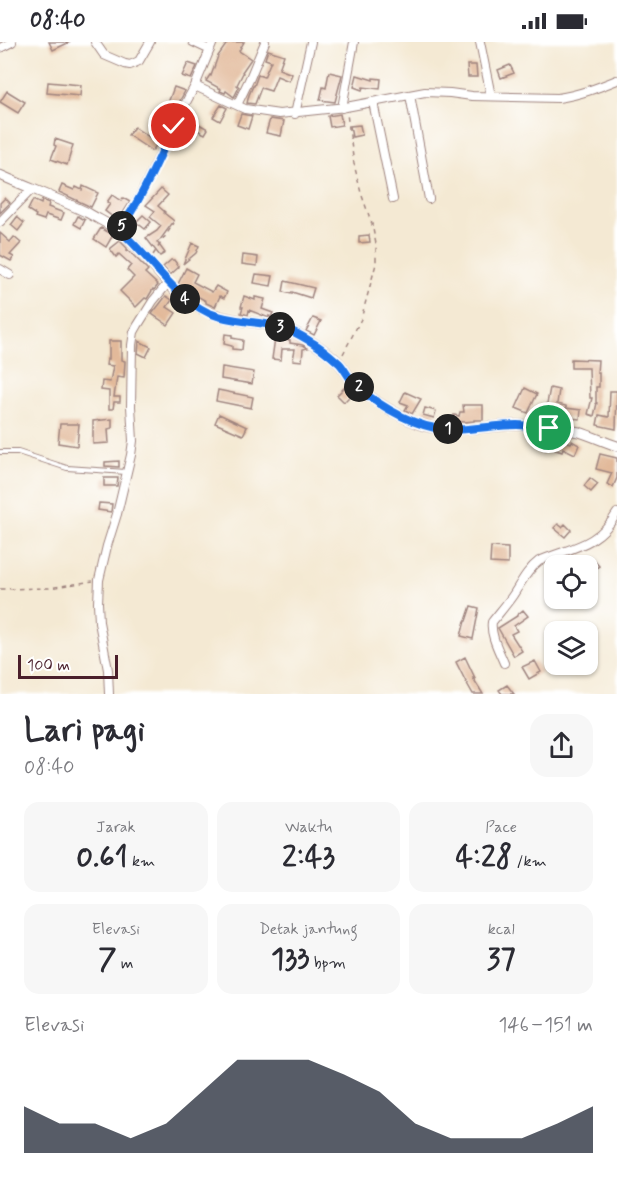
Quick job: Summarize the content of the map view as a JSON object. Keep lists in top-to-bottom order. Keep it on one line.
{"scale_bar":"100 m","page":{"status":"08:40","pins":["5","4","3","2","1"],"scale":"100 m","heading":["Lari pagi","08:40"],"stats":[["Jarak","0.61 km"],["Waktu","2:43"],["Pace","4:28 /km"],["Elevasi","7 m"],["Detak jantung","133 bpm"],["kcal","37"]],"chart":["Elevasi","146–151 m"]}}
